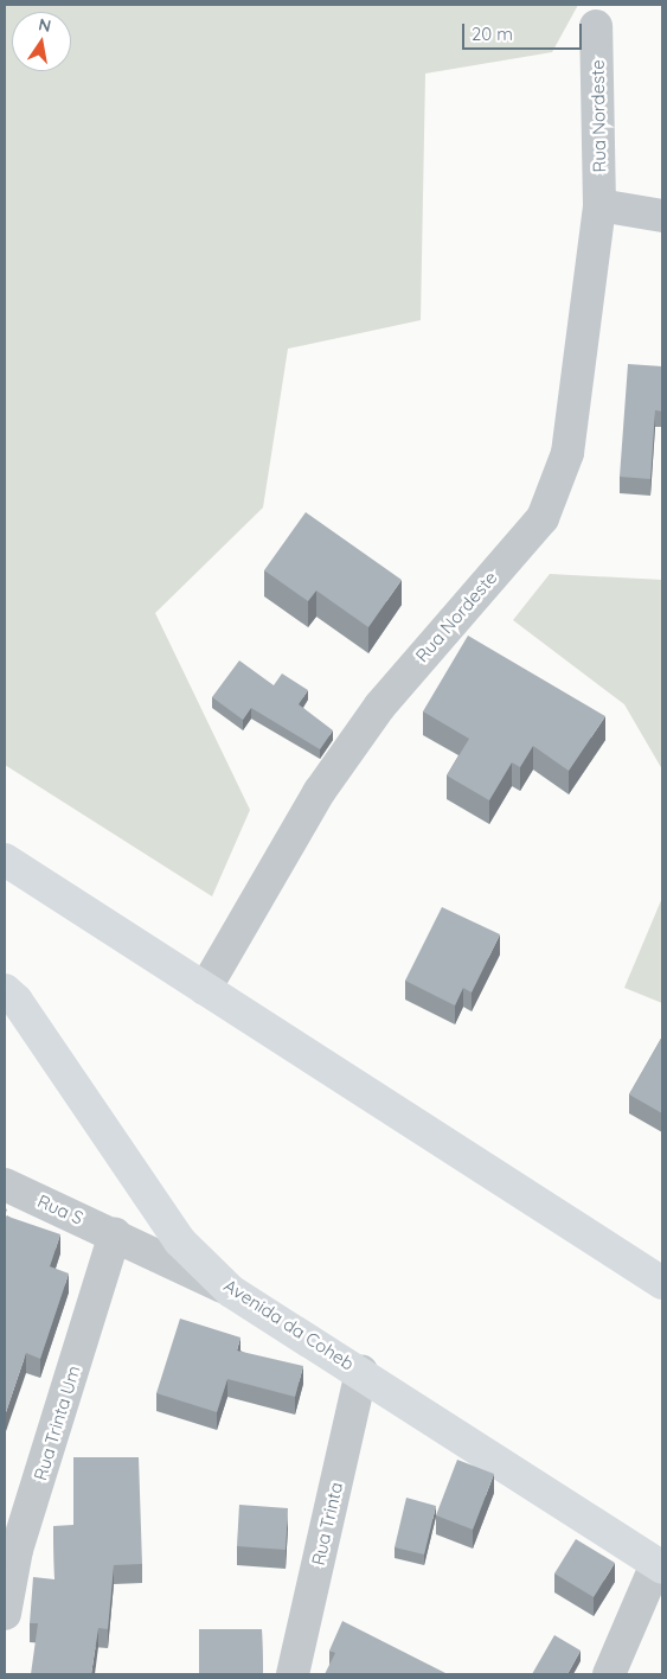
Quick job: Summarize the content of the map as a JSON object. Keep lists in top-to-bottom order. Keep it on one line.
{"streets":{"main road":["Avenida da Coheb"],"street":["Rua Nordeste","Rua S","Rua Trinta Um","Rua Trinta"]},"crossings":[["Rua S","Avenida da Coheb"],["Rua S","Rua Trinta Um"],["Avenida da Coheb","Rua Trinta"]],"scale_bar":"20 m","north":"top"}
